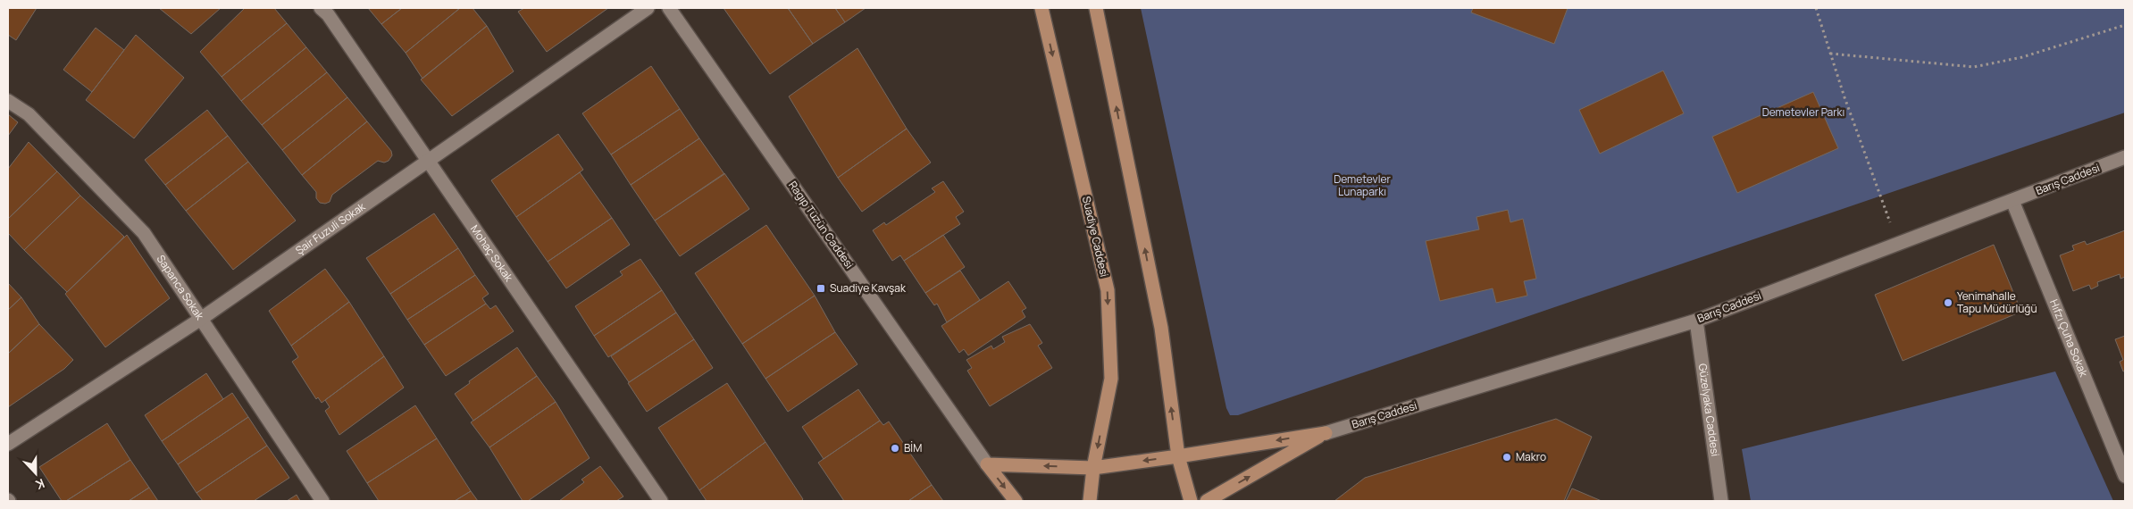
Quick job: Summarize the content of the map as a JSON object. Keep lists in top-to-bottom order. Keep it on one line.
{"streets":{"main road":["Barış Caddesi","Ragıp Tüzün Caddesi","Suadiye Caddesi"],"street":["Şair Fuzuli Sokak","Mohaç Sokak","Sapanca Sokak","Hıfzı Çuha Sokak","Güzelyaka Caddesi"]},"crossings":[["Barış Caddesi","Hıfzı Çuha Sokak"],["Barış Caddesi","Güzelyaka Caddesi"],["Şair Fuzuli Sokak","Mohaç Sokak"],["Şair Fuzuli Sokak","Sapanca Sokak"]],"parks":["Demetevler Parkı","Demetevler Lunaparkı"],"places":{"transit":["Suadiye Kavşak"],"other":["Yenimahalle Tapu Müdürlüğü","BİM","Makro"]},"north":"bottom"}
